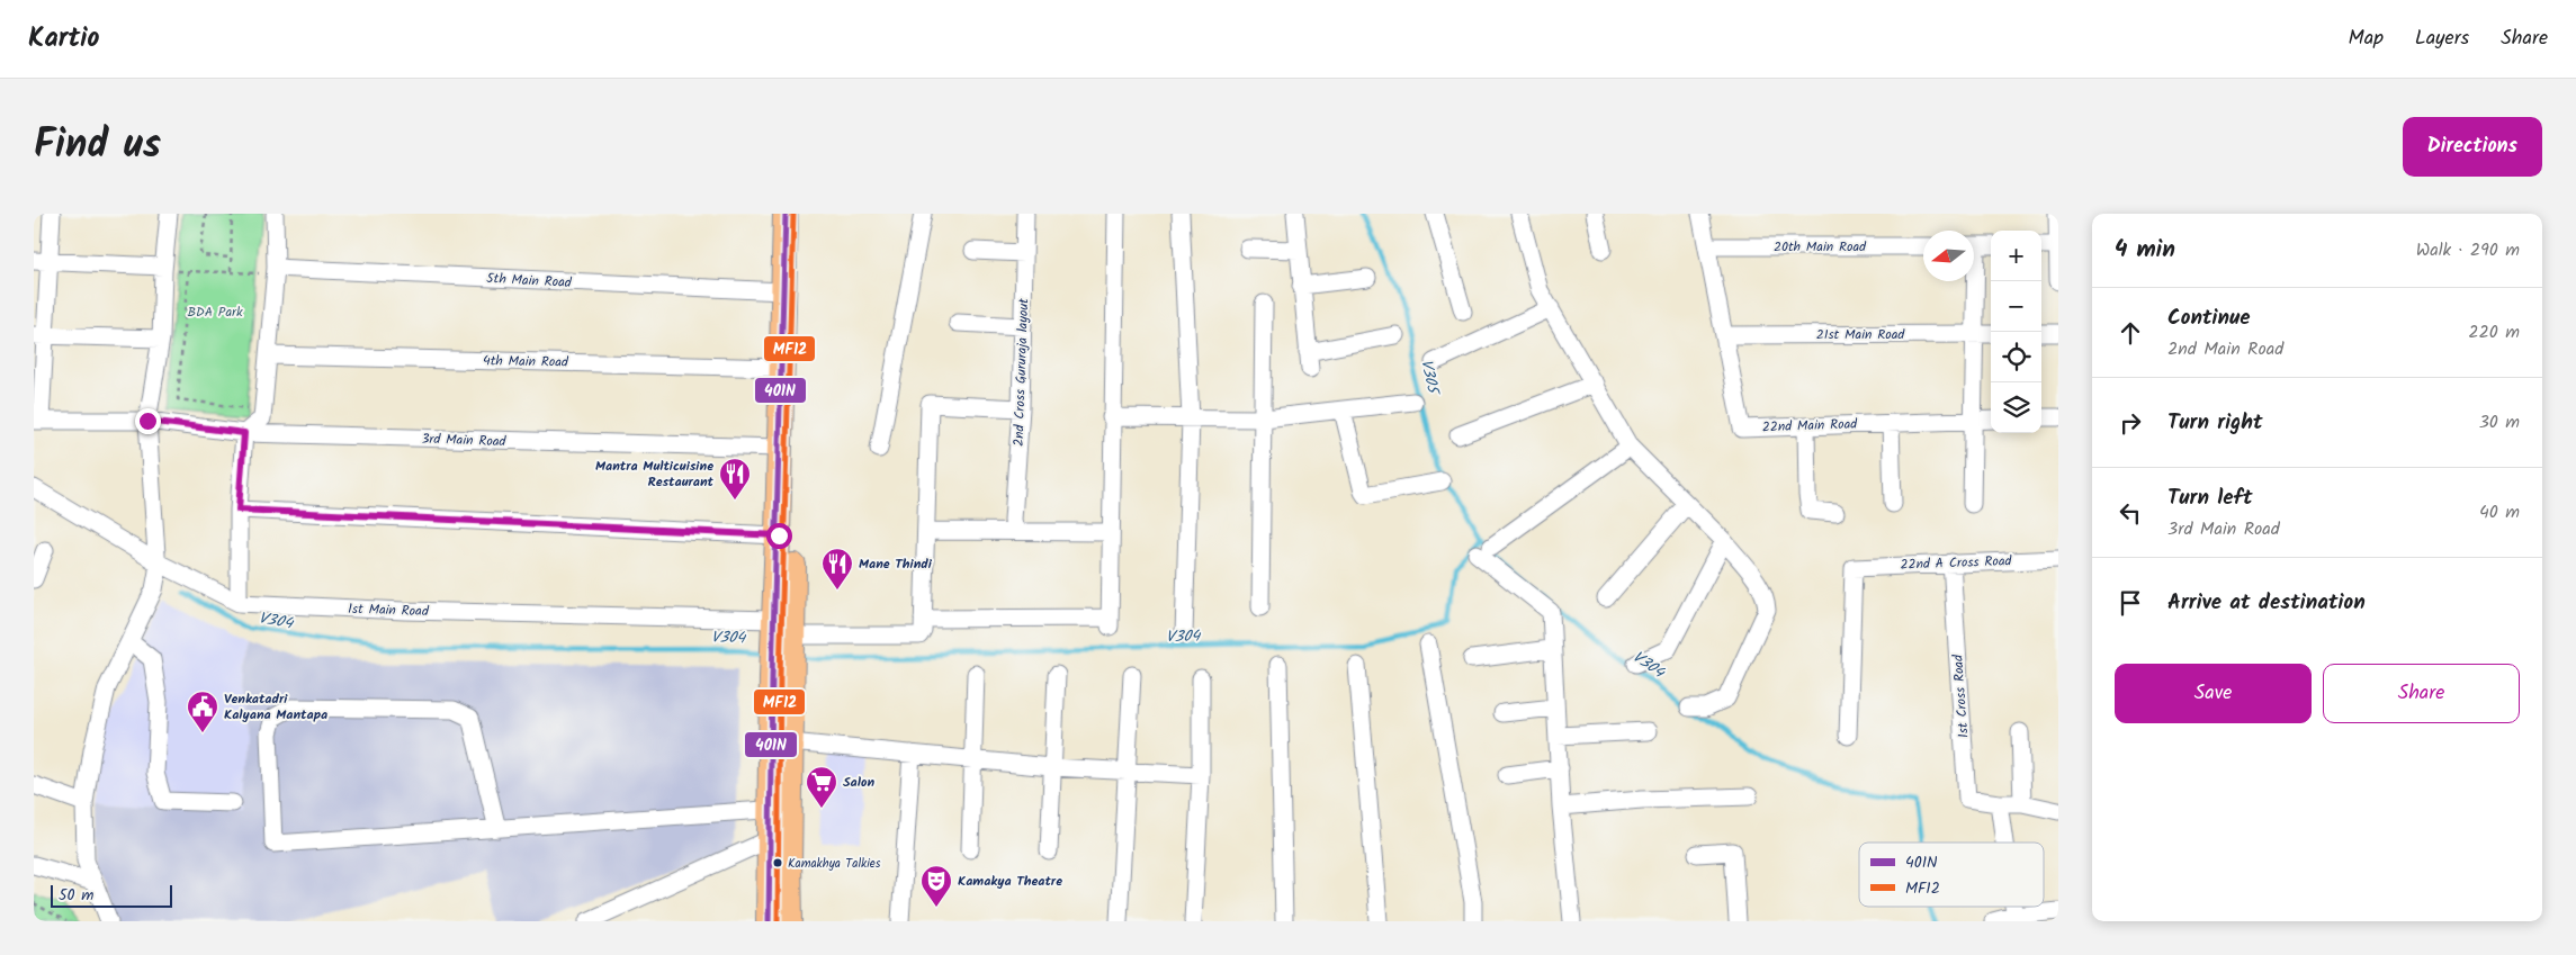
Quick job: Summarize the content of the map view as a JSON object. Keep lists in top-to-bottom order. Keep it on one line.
{"streets":{"street":["20th Main Road","5th Main Road","21st Main Road","4th Main Road","2nd Cross Gururaja layout","22nd Main Road","3rd Main Road","22nd A Cross Road","1st Main Road","1st Cross Road"]},"crossings":[["20th Main Road","22nd Main Road"],["21st Main Road","22nd Main Road"],["22nd A Cross Road","1st Cross Road"]],"water":["V305","V304"],"parks":["BDA Park"],"places":{"restaurant":["Mantra Multicuisine Restaurant","Mane Thindi"],"public building":["Venkatadri Kalyana Mantapa"],"supermarket":["Salon"],"other":["Kamakhya Talkies"],"theatre":["Kamakya Theatre"]},"lines":["transit line 401N","transit line MF12"],"legend":["401N","MF12"],"scale_bar":"50 m","north":"left","page":{"header":"Kartio","nav":["Map","Layers","Share"],"title":"Find us","buttons":["Directions",["Save","Share"]],"heading":["4 min","Walk · 290 m"],"map_buttons":["+","−"],"list":[["Continue","2nd Main Road","220 m"],["Turn right","30 m"],["Turn left","3rd Main Road","40 m"],"Arrive at destination"],"scale":"50 m"}}
